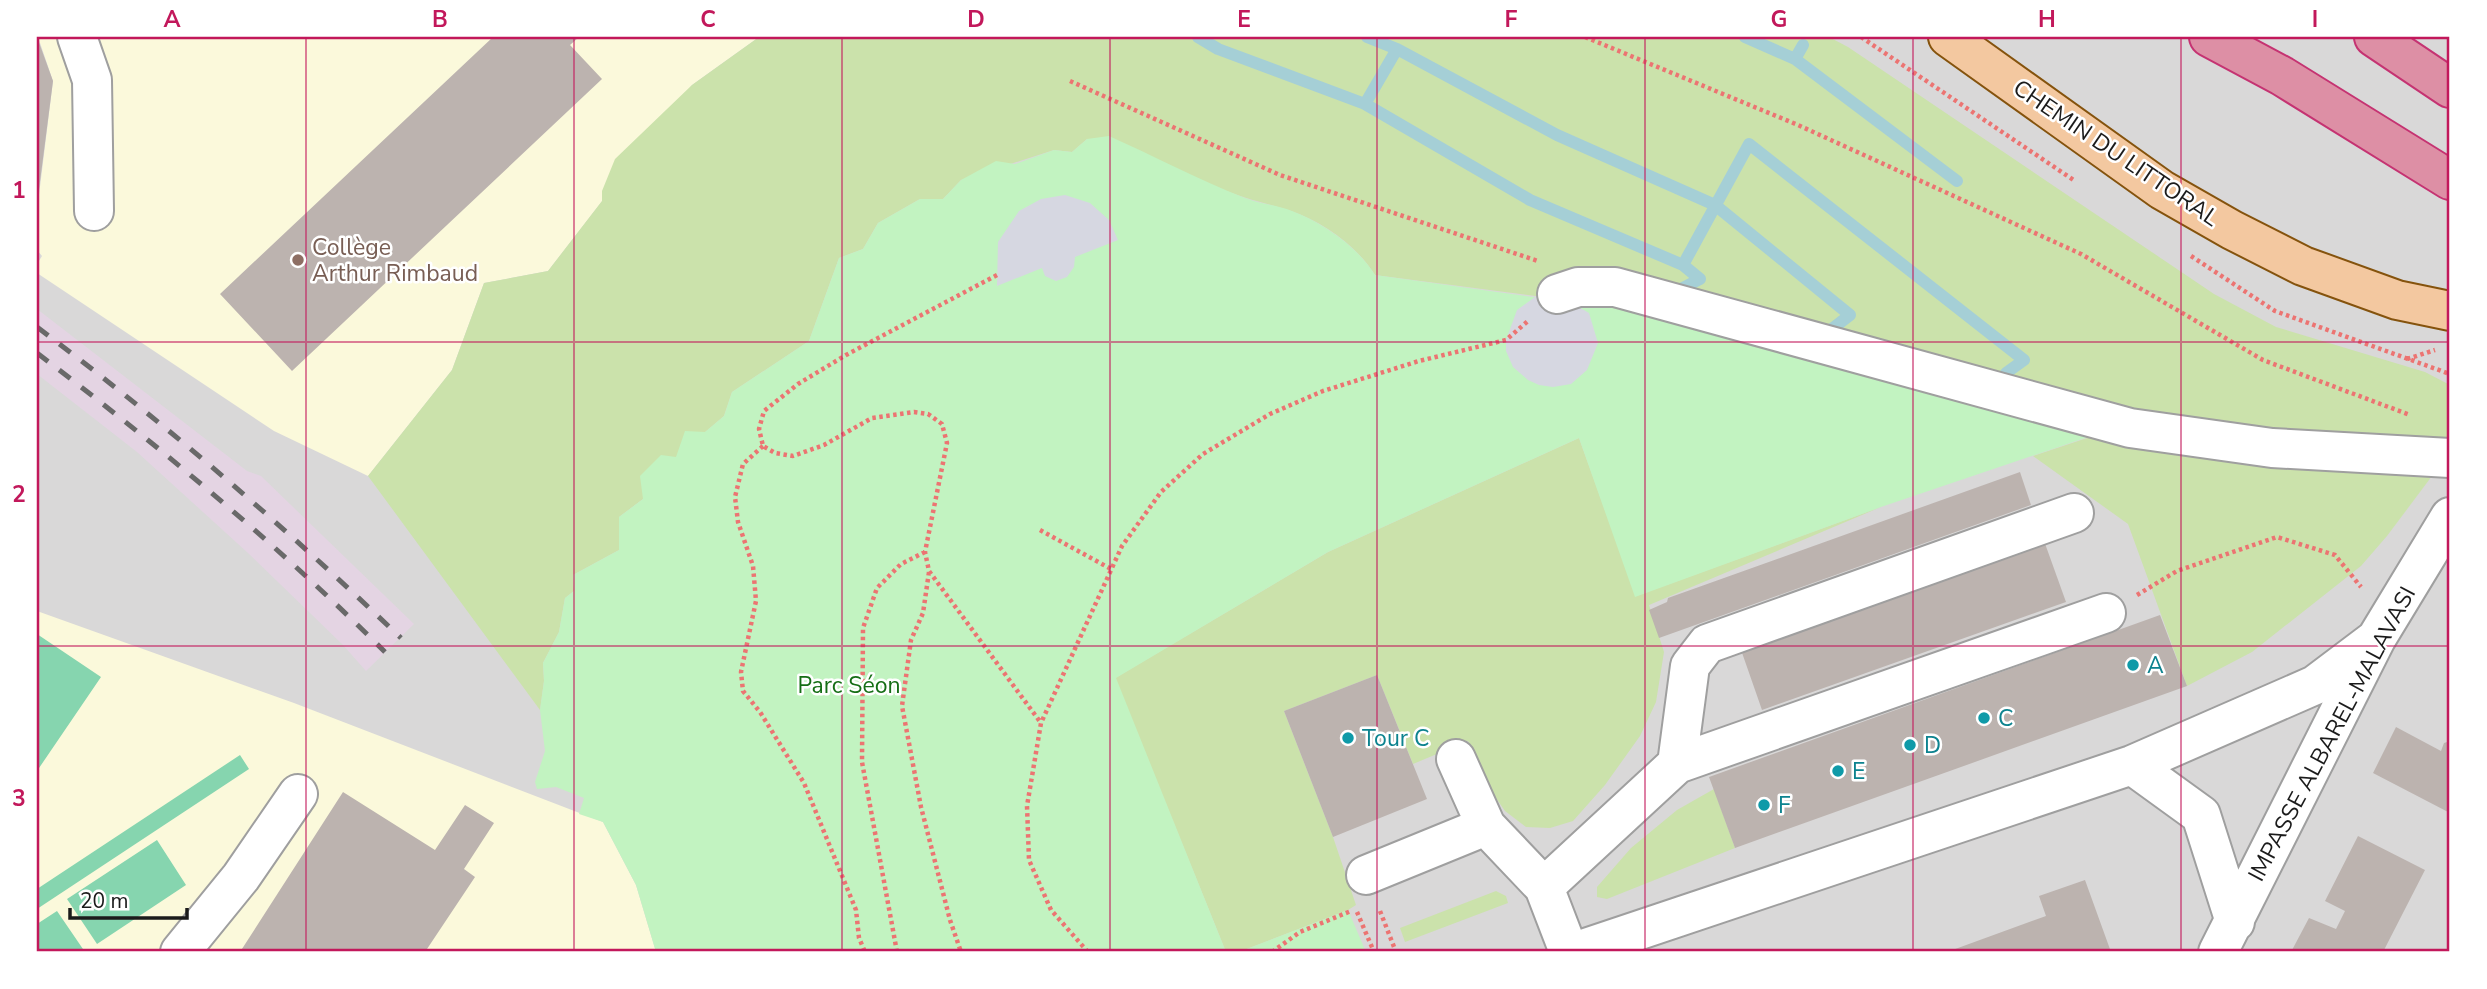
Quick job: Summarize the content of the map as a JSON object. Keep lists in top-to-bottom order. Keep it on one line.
{"streets":{"main road":["CHEMIN DU LITTORAL"],"street":["IMPASSE ALBAREL-MALAVASI"]},"parks":["Parc Séon"],"places":["Collège Arthur Rimbaud","A","C","Tour C","D","E","F"],"scale_bar":"20 m","grid":{"columns":["A","B","C","D","E","F","G","H","I"],"rows":["1","2","3"]}}
